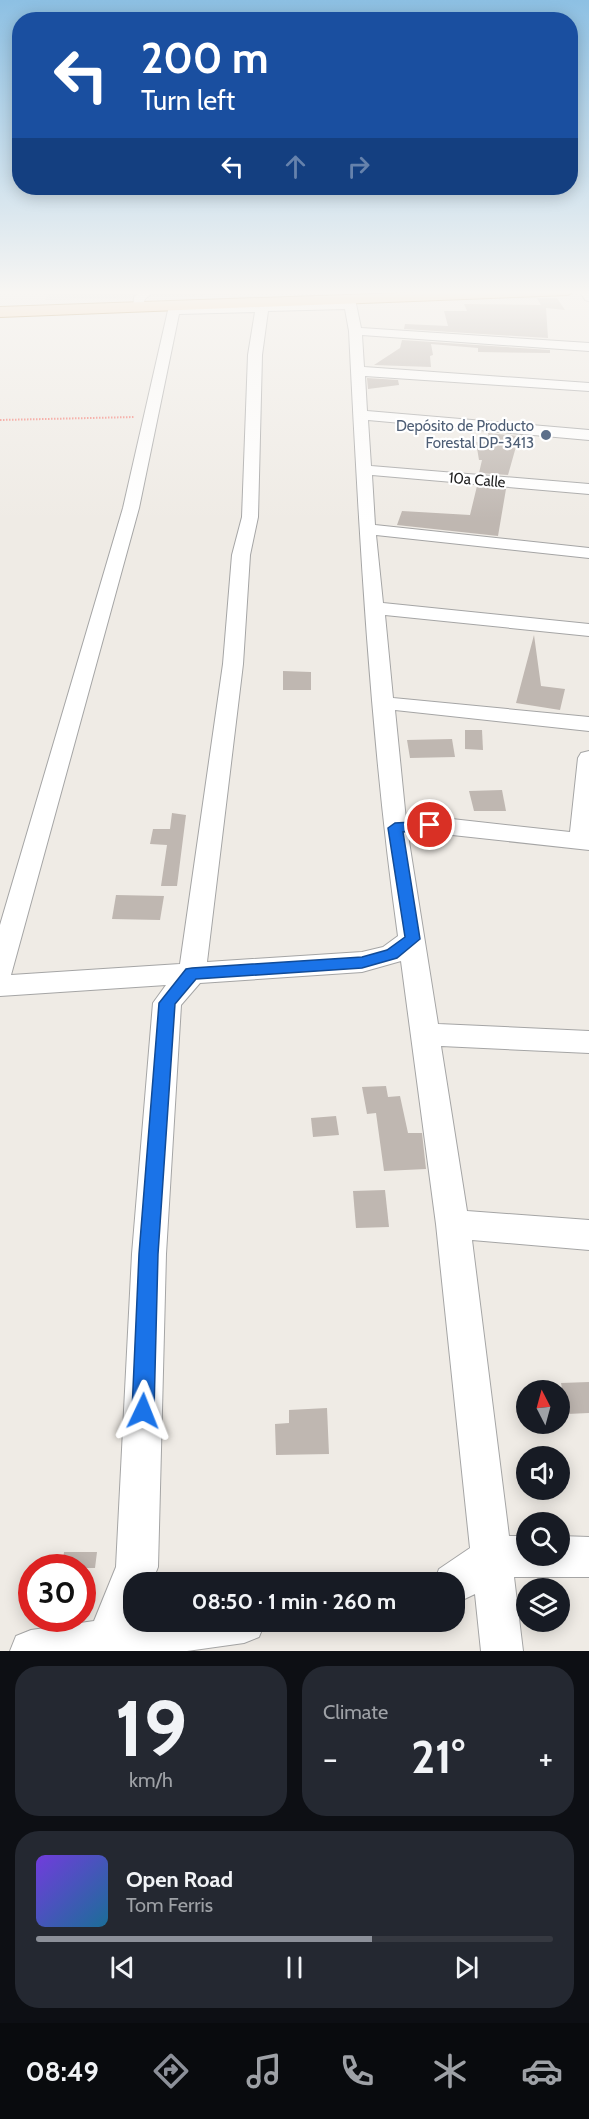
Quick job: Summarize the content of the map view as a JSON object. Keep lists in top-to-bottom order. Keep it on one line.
{"streets":{"street":["10a Calle"]},"places":["Depósito de Producto Forestal DP-3413"],"north":"top","page":{"turn":["200 m","Turn left"],"limit":"30","trip":"08:50 · 1 min · 260 m","tile":[["19","km/h"],"Climate"],"heat":["−","21°","+"],"song":["Open Road","Tom Ferris"],"tabs":"08:49"}}
